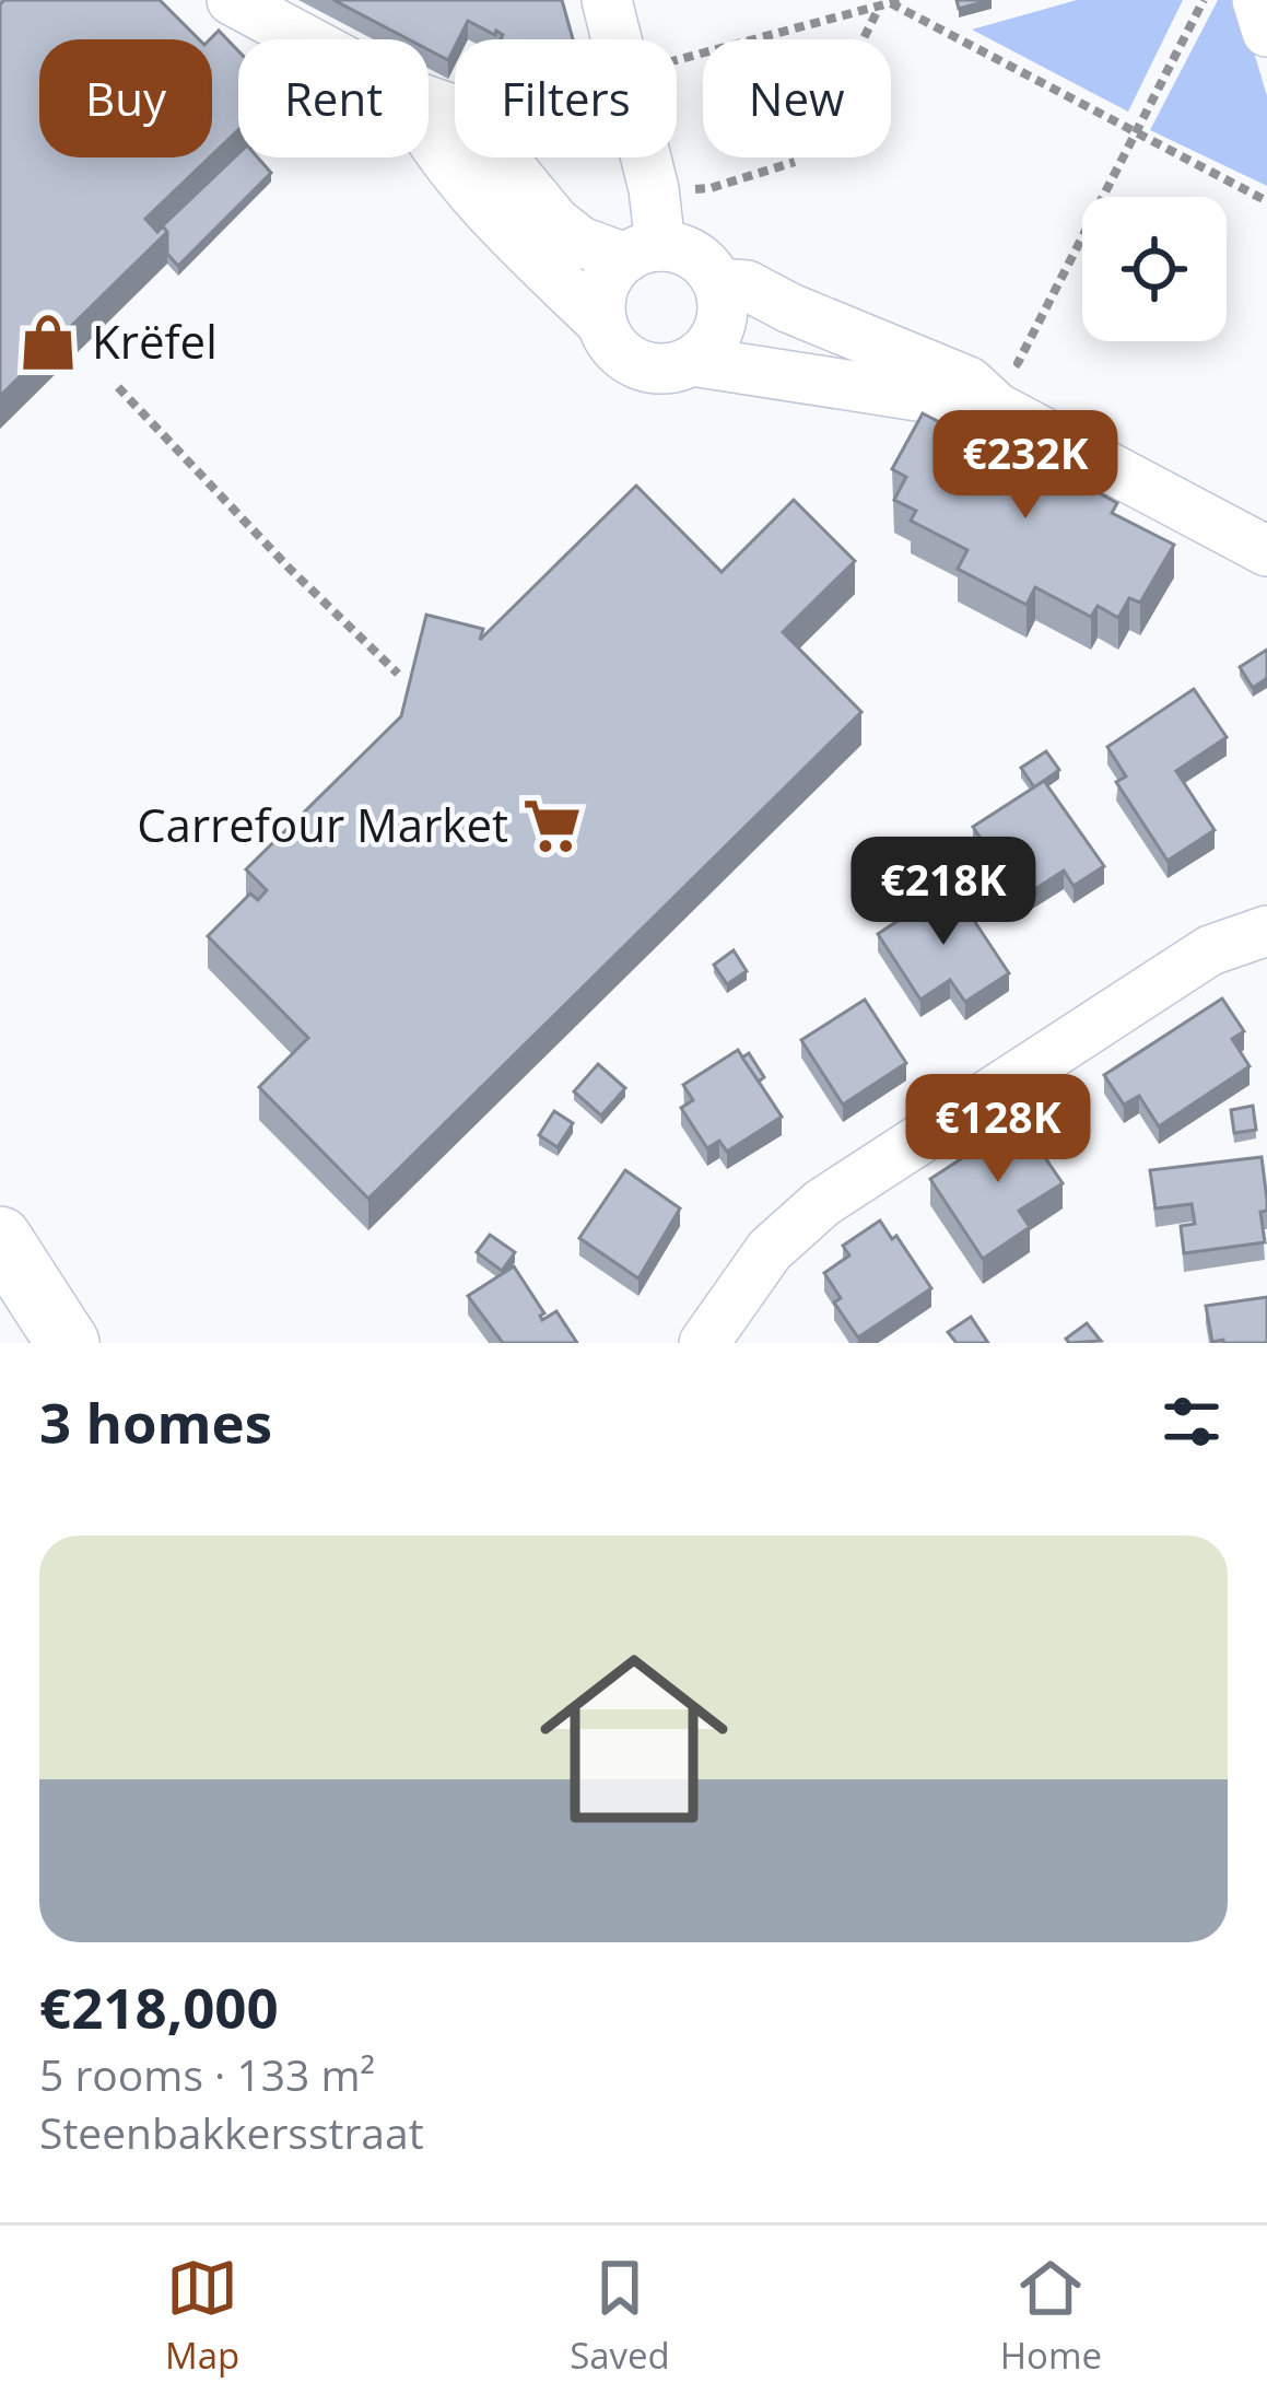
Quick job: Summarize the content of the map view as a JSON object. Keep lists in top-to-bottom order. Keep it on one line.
{"places":{"shop":["Krëfel"],"supermarket":["Carrefour Market"]},"page":{"chip":["Buy","Rent","Filters","New"],"price":["€232K","€218K","€128K"],"heading":"3 homes","list":[{"name":"€218,000","note":"5 rooms · 133 m² · Steenbakkersstraat"}],"tabs":["Map","Saved","Home"]}}
